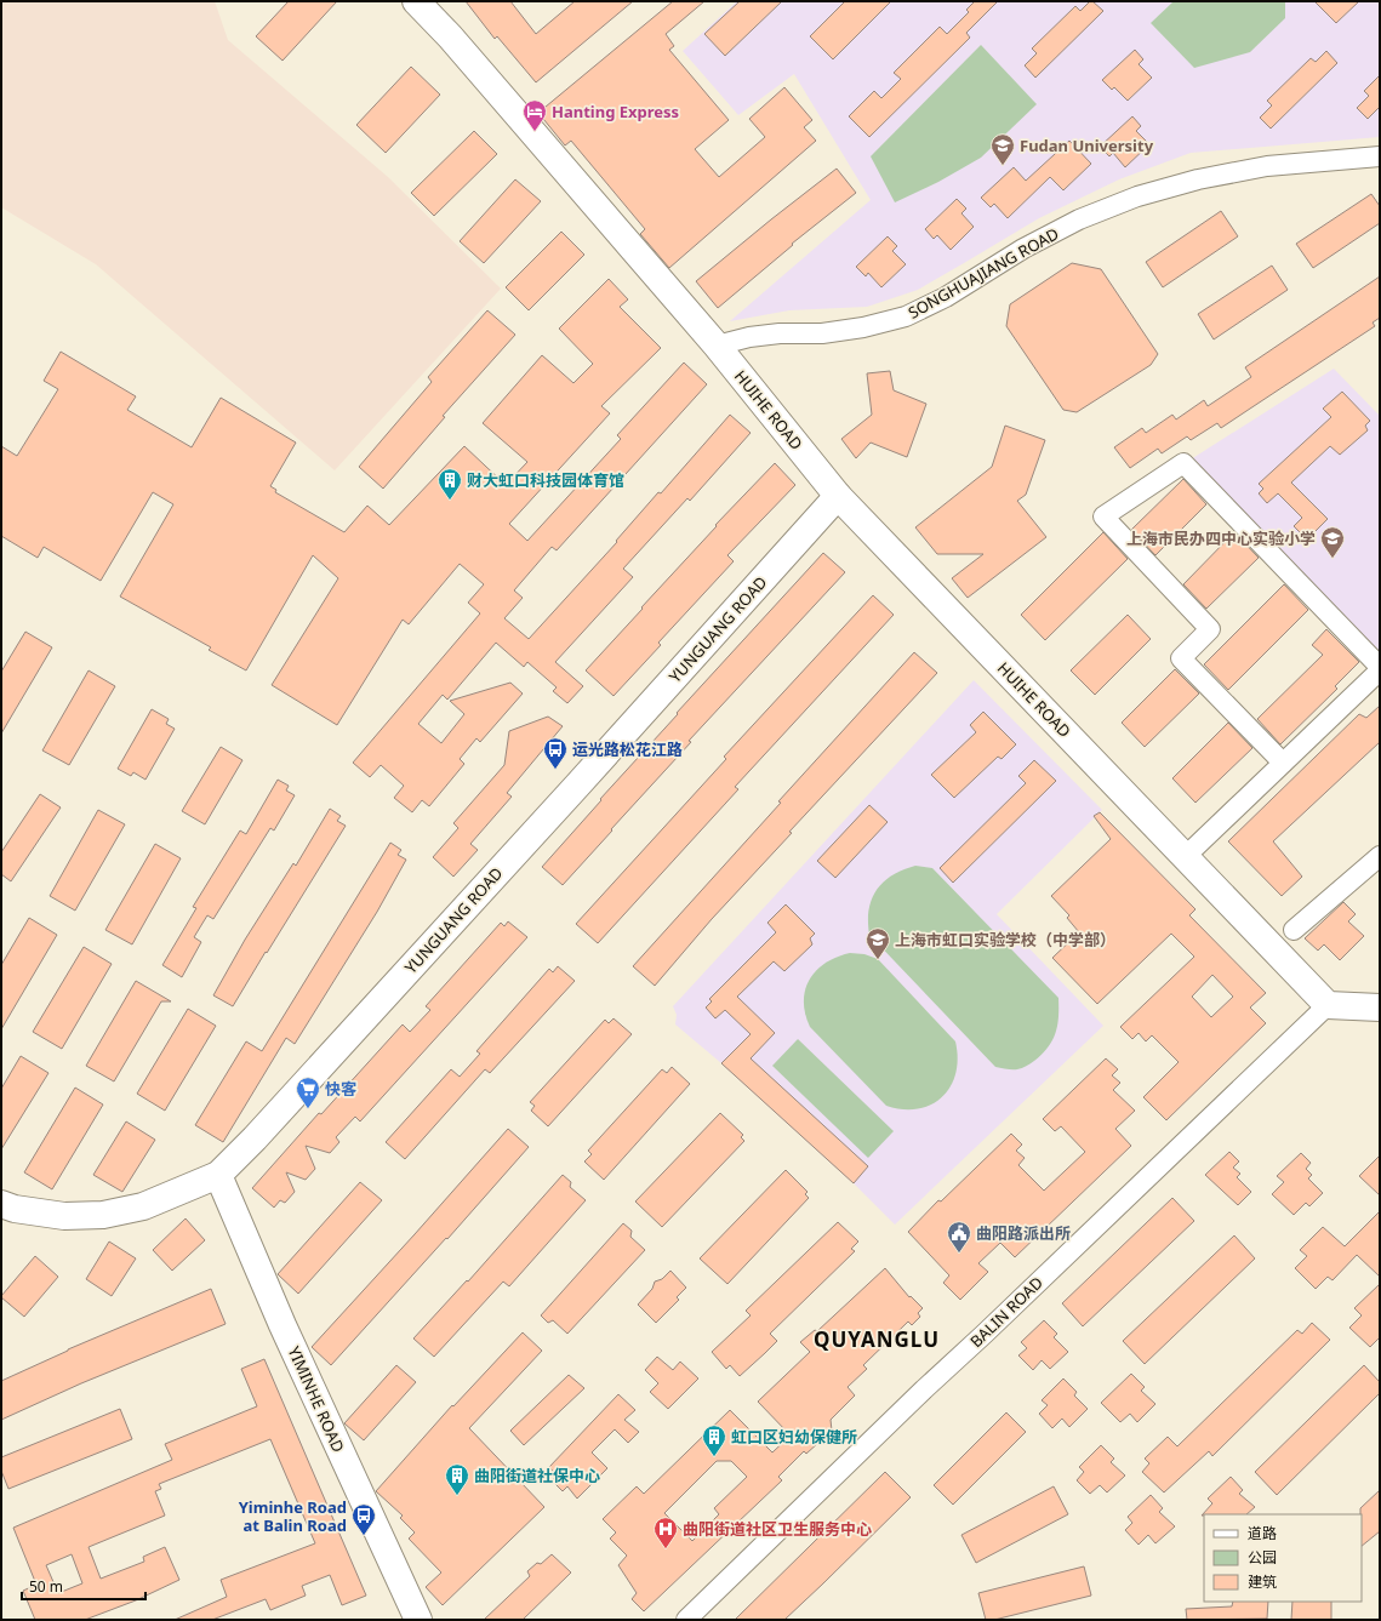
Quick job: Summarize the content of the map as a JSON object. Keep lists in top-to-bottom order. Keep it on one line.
{"streets":{"street":["SONGHUAJIANG ROAD","HUIHE ROAD","YUNGUANG ROAD","BALIN ROAD","YIMINHE ROAD"]},"crossings":[["SONGHUAJIANG ROAD","HUIHE ROAD"],["HUIHE ROAD","YUNGUANG ROAD"],["HUIHE ROAD","BALIN ROAD"],["YUNGUANG ROAD","YIMINHE ROAD"]],"districts":["QUYANGLU"],"places":{"hotel":["Hanting Express"],"school or university":["Fudan University","上海市民办四中心实验小学","上海市虹口实验学校（中学部）"],"building":["财大虹口科技园体育馆","虹口区妇幼保健所","曲阳街道社保中心"],"bus stop":["运光路松花江路","Yiminhe Road at Balin Road"],"supermarket":["快客"],"public building":["曲阳路派出所"],"hospital":["曲阳街道社区卫生服务中心"]},"legend":["道路","公园","建筑"],"scale_bar":"50 m"}
